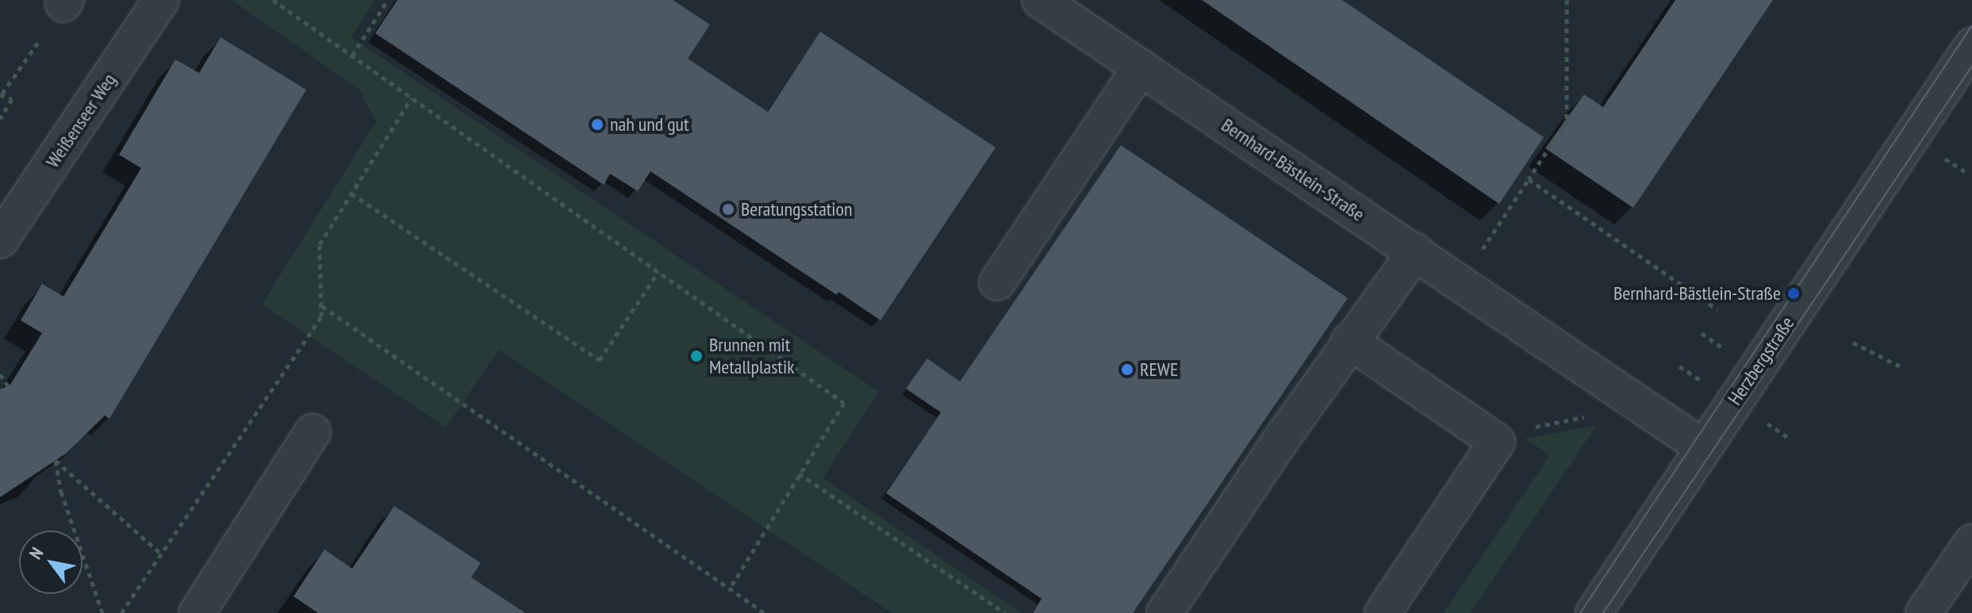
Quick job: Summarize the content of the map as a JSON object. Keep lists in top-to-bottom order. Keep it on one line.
{"streets":{"street":["Weißenseer Weg","Bernhard-Bästlein-Straße","Herzbergstraße"]},"crossings":[["Bernhard-Bästlein-Straße","Herzbergstraße"]],"places":["nah und gut","Beratungsstation","Bernhard-Bästlein-Straße","Brunnen mit Metallplastik","REWE"],"north":"top left"}
